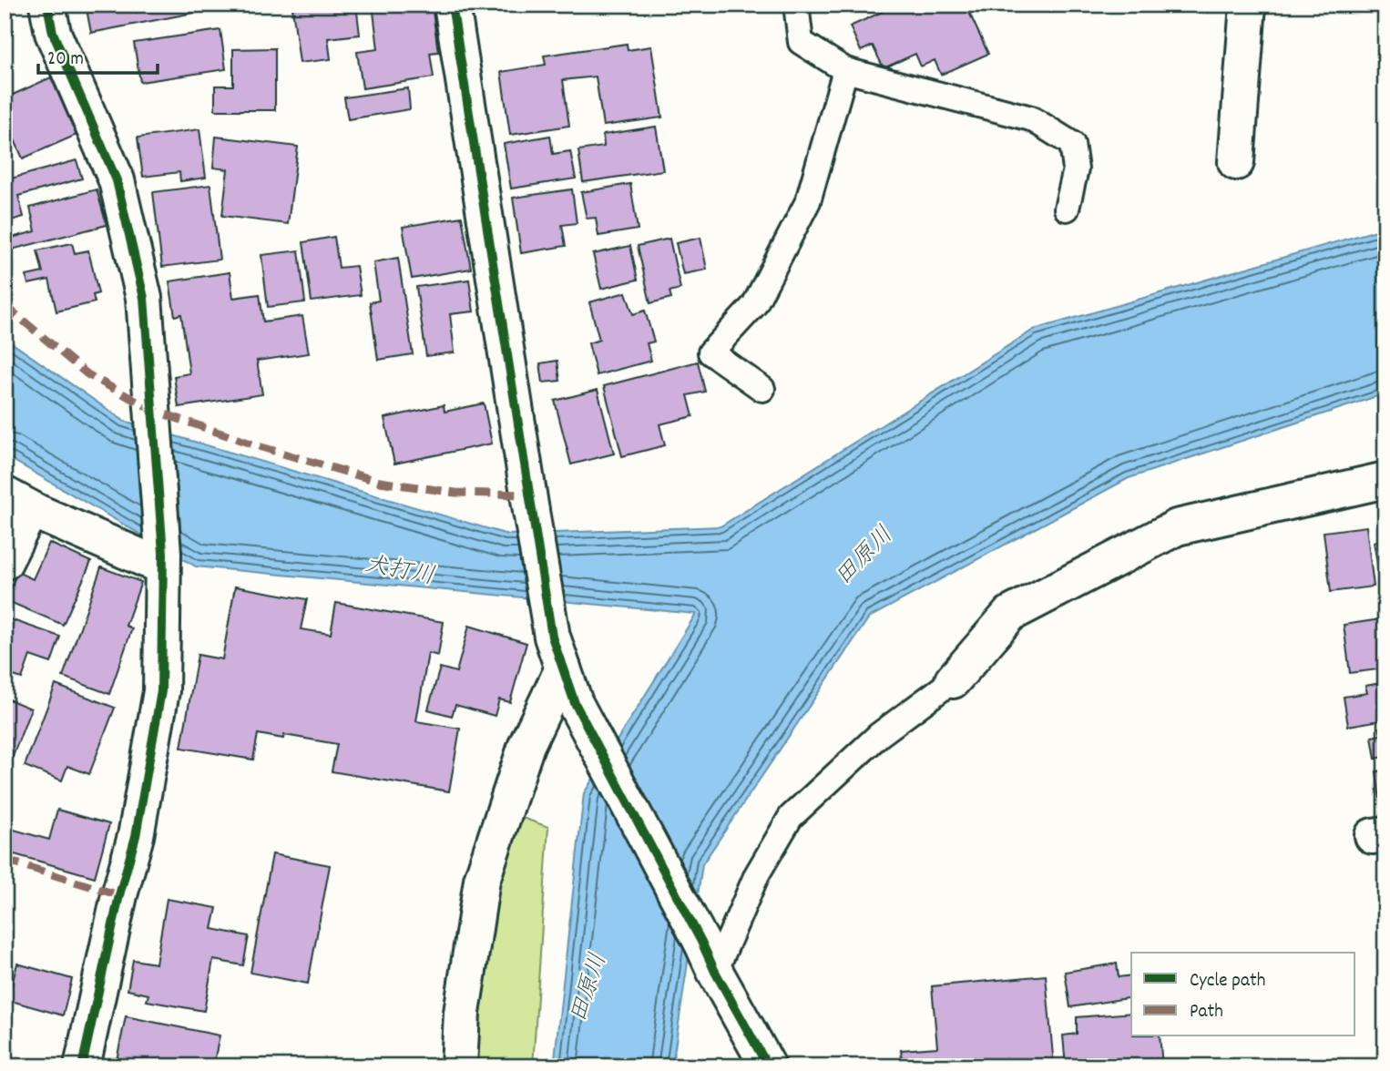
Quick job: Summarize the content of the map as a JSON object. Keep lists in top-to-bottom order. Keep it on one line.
{"water":["田原川","犬打川"],"legend":["Cycle path","Path"],"scale_bar":"20 m"}
